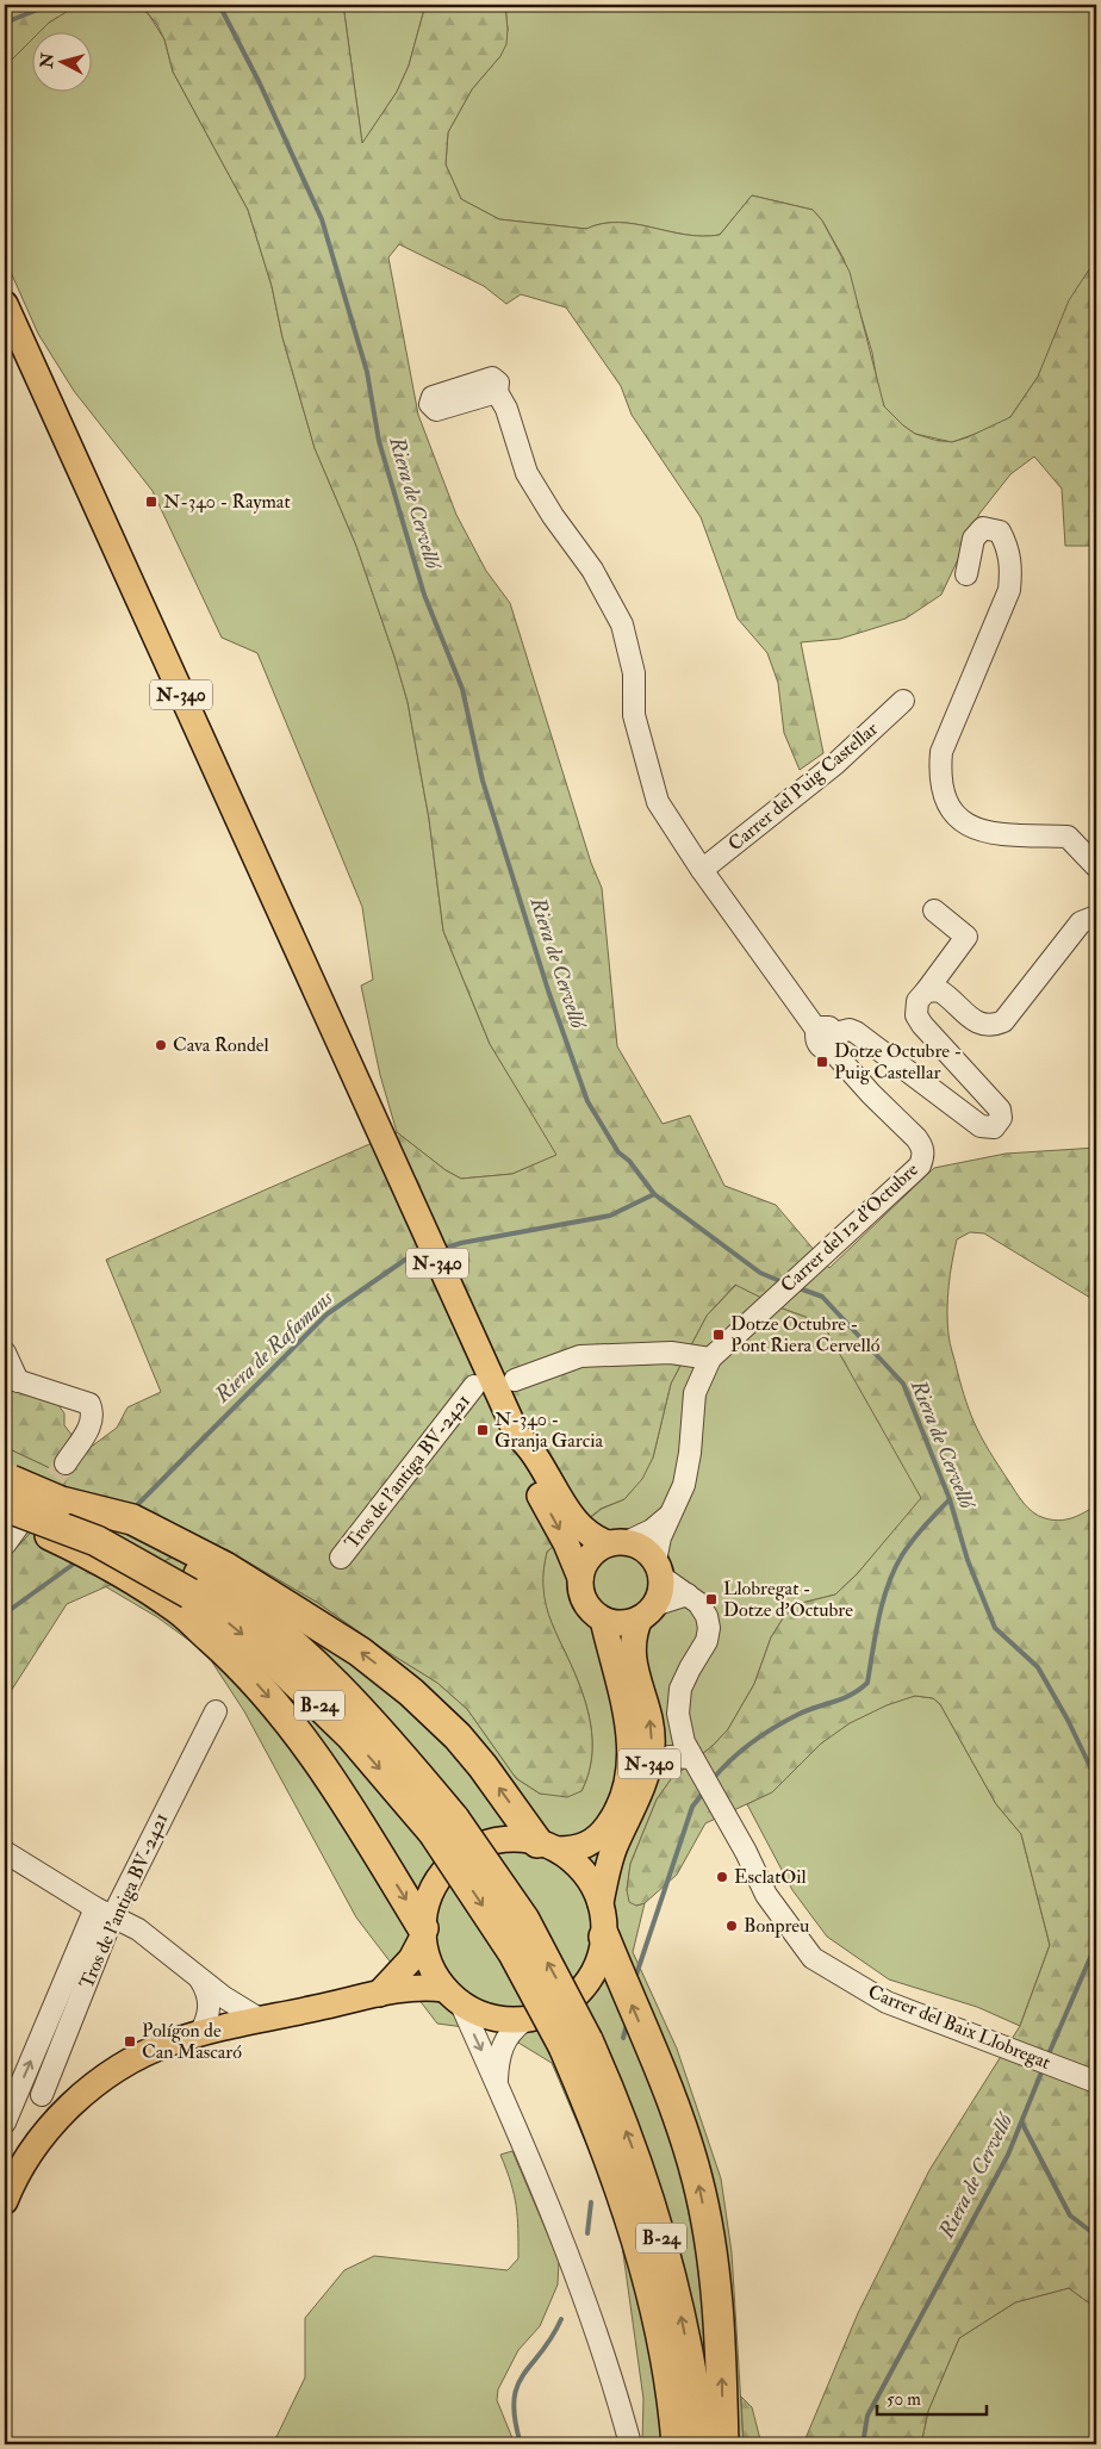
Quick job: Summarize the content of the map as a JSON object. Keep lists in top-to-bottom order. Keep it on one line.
{"streets":{"highway":["B-24"],"main road":["N-340"],"street":["Carrer del Puig Castellar","Carrer del 12 d'Octubre","Tros de l'antiga BV-2421","Carrer del Baix Llobregat"]},"crossings":[["N-340","Carrer del 12 d'Octubre"],["N-340","Tros de l'antiga BV-2421"],["N-340","Carrer del Baix Llobregat"],["Carrer del 12 d'Octubre","Carrer del Baix Llobregat"]],"water":["Riera de Cervelló","Riera de Rafamans"],"places":{"transit":["N-340 - Raymat","Dotze Octubre - Puig Castellar","Dotze Octubre - Pont Riera Cervelló","N-340 - Granja Garcia","Llobregat - Dotze d'Octubre","Polígon de Can Mascaró"],"other":["Cava Rondel","EsclatOil","Bonpreu"]},"scale_bar":"50 m","north":"left"}
